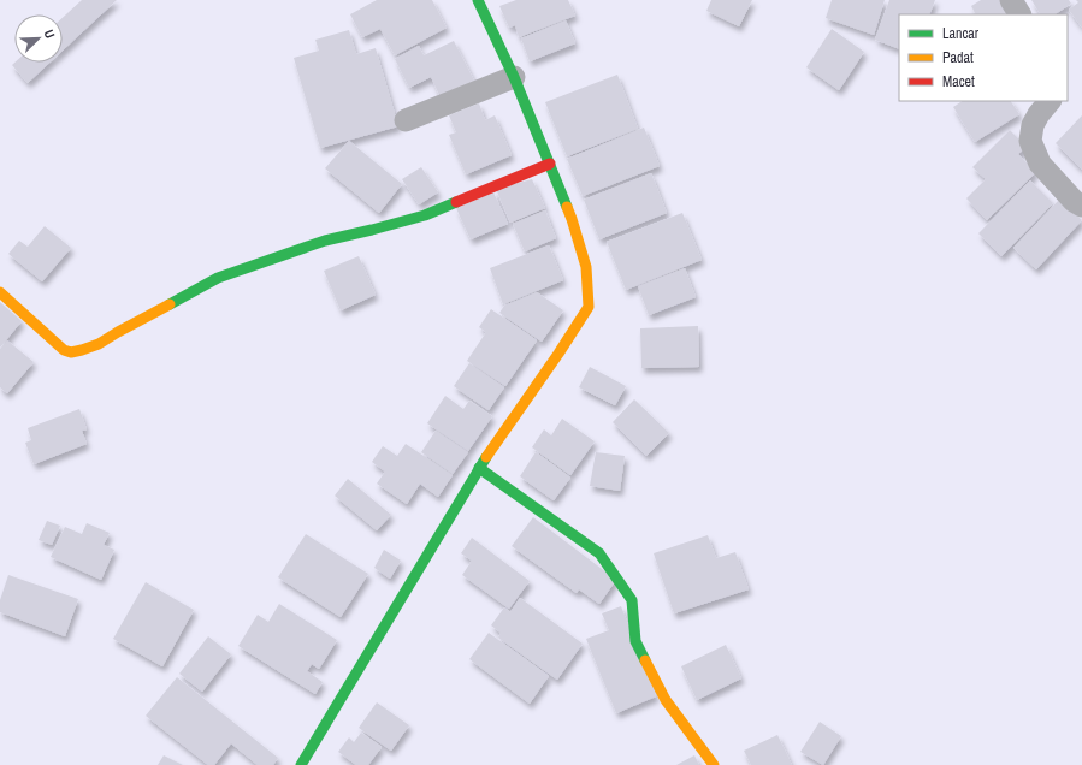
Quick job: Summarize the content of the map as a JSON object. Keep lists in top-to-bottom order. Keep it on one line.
{"legend":["Lancar","Padat","Macet"],"north":"top right"}
